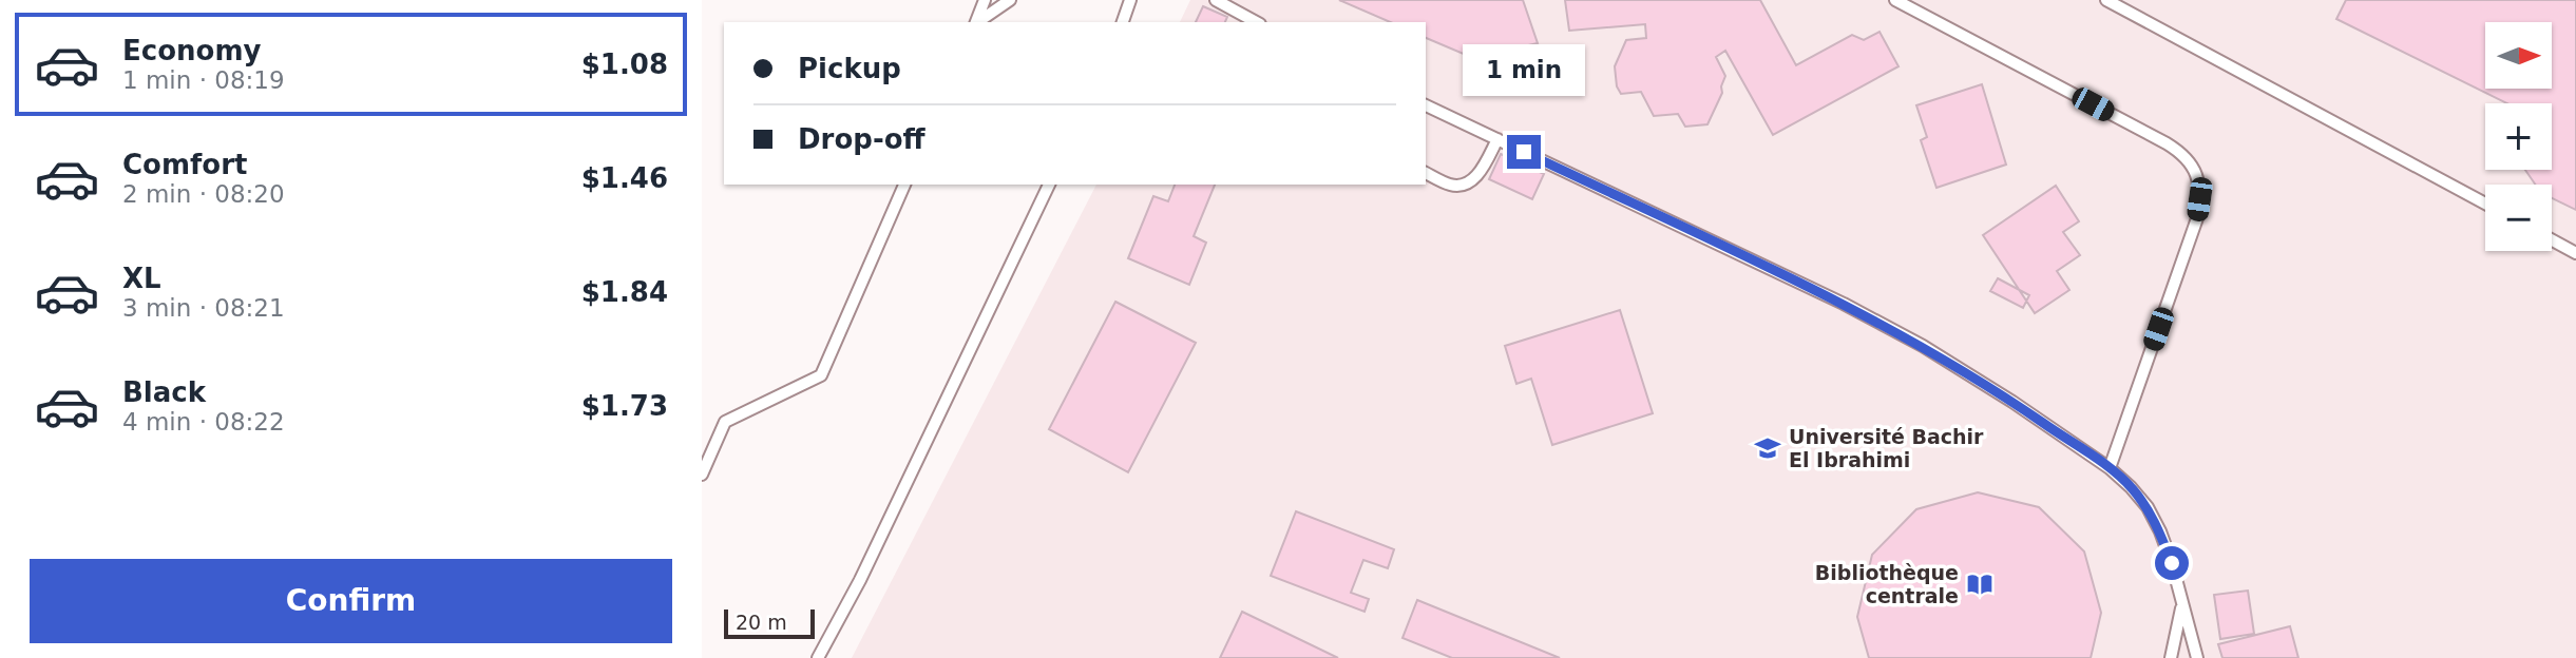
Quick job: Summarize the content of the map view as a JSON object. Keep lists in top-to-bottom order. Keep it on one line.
{"places":{"school or university":["Université Bachir El Ibrahimi"],"library":["Bibliothèque centrale"]},"scale_bar":"20 m","north":"right","page":{"list":[{"name":"Economy","note":"1 min · 08:19","value":"$1.08"},{"name":"Comfort","note":"2 min · 08:20","value":"$1.46"},{"name":"XL","note":"3 min · 08:21","value":"$1.84"},{"name":"Black","note":"4 min · 08:22","value":"$1.73"}],"map_buttons":["+","−"],"banner":["Pickup","Drop-off"],"bubble":"1 min","buttons":"Confirm","scale":"20 m"}}
